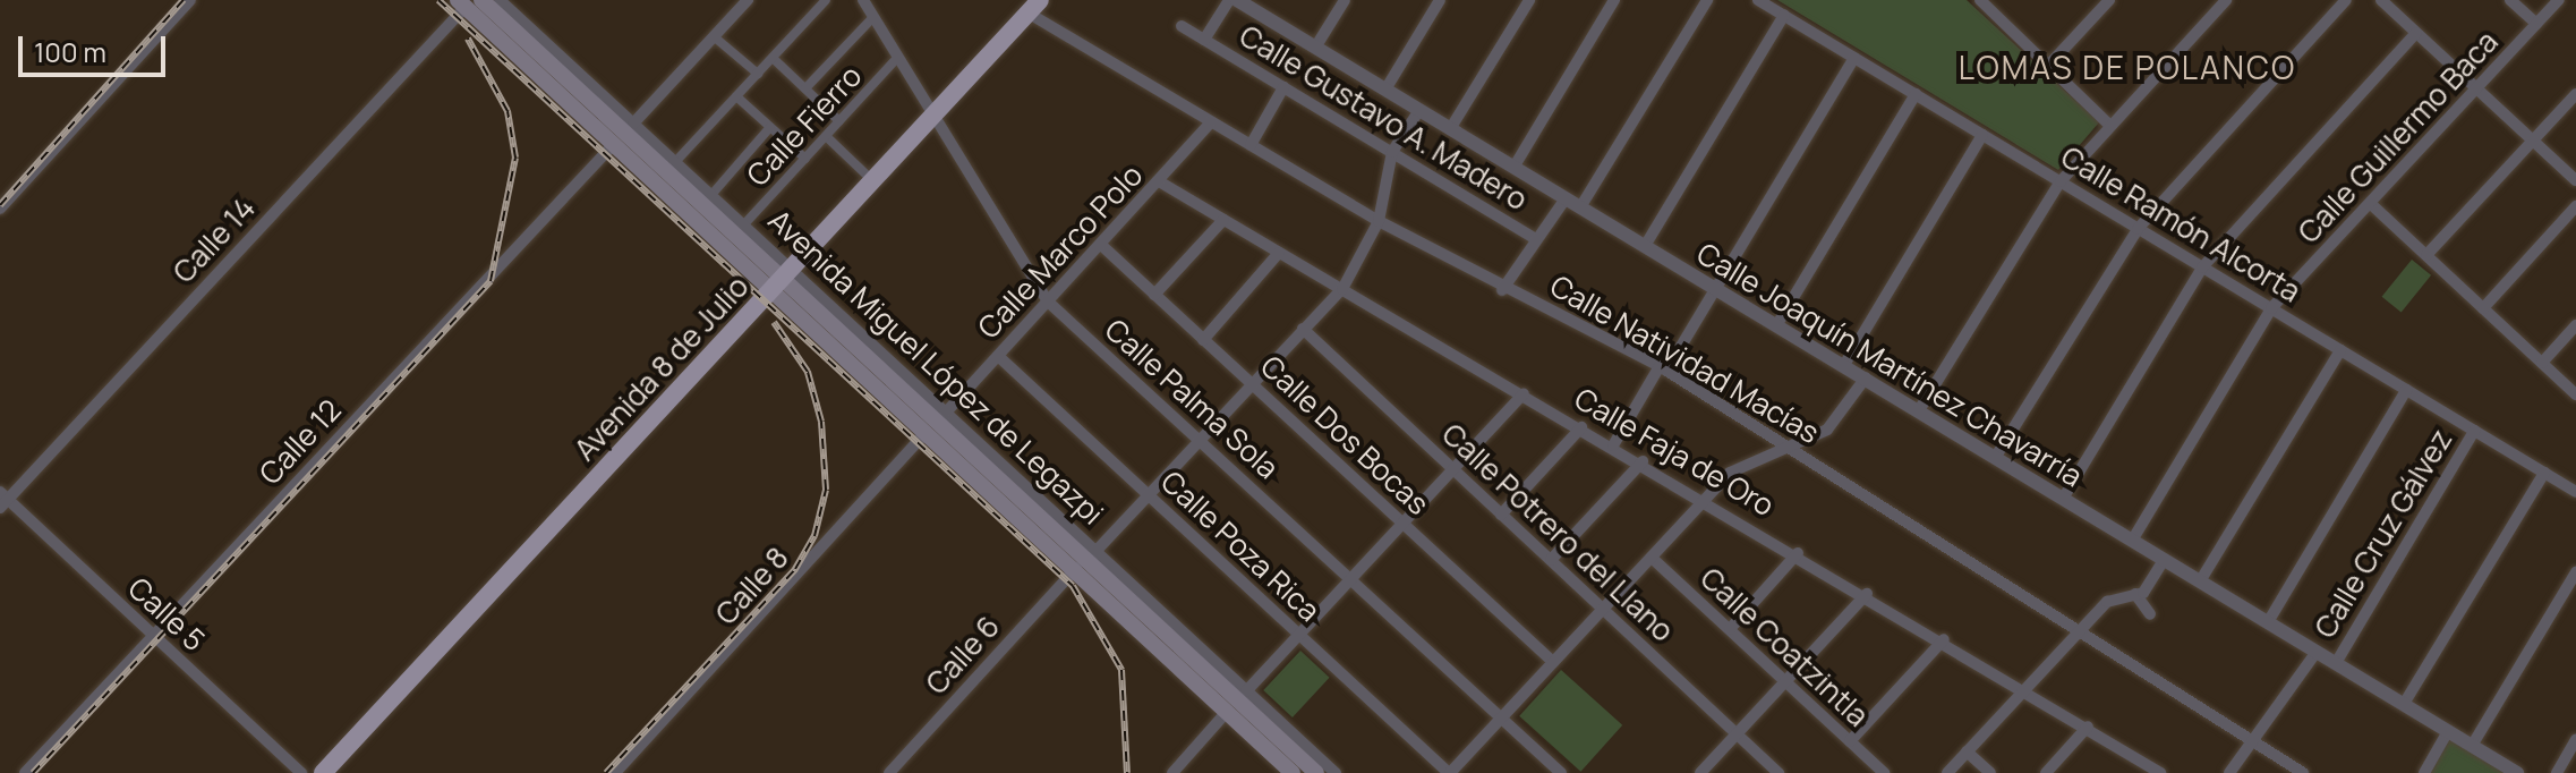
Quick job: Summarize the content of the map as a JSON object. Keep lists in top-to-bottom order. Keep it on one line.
{"streets":{"main road":["Avenida Miguel López de Legazpi","Avenida 8 de Julio"],"street":["Calle Gustavo A. Madero","Calle Fierro","Calle Guillermo Baca","Calle Ramón Alcorta","Calle 14","Calle Marco Polo","Calle Natividad Macías","Calle Joaquín Martínez Chavarría","Calle Palma Sola","Calle Dos Bocas","Calle 12","Calle Faja de Oro","Calle Potrero del Llano","Calle Cruz Gálvez","Calle Poza Rica","Calle 8","Calle 5","Calle Coatzintla","Calle 6"]},"crossings":[["Calle Gustavo A. Madero","Calle 6"],["Calle Fierro","Avenida Miguel López de Legazpi"],["Calle Fierro","Calle Palma Sola"],["Calle Guillermo Baca","Calle Ramón Alcorta"],["Calle Guillermo Baca","Calle Joaquín Martínez Chavarría"],["Calle Ramón Alcorta","Calle Cruz Gálvez"],["Calle 14","Avenida Miguel López de Legazpi"],["Calle 14","Calle 5"],["Calle Marco Polo","Calle Natividad Macías"],["Calle Marco Polo","Avenida Miguel López de Legazpi"],["Calle Marco Polo","Calle Palma Sola"],["Calle Marco Polo","Calle Dos Bocas"],["Calle Marco Polo","Calle Faja de Oro"],["Calle Marco Polo","Calle Poza Rica"],["Calle Natividad Macías","Avenida 8 de Julio"],["Calle Natividad Macías","Calle 6"],["Calle Joaquín Martínez Chavarría","Calle Cruz Gálvez"],["Avenida Miguel López de Legazpi","Avenida 8 de Julio"],["Avenida Miguel López de Legazpi","Calle 12"],["Avenida Miguel López de Legazpi","Calle 8"],["Avenida Miguel López de Legazpi","Calle 6"],["Avenida 8 de Julio","Calle Palma Sola"],["Calle Palma Sola","Calle 6"],["Calle Dos Bocas","Calle 6"],["Calle 12","Calle 5"],["Calle Faja de Oro","Calle 6"],["Calle Potrero del Llano","Calle 6"],["Calle Poza Rica","Calle 6"]],"districts":["LOMAS DE POLANCO"],"scale_bar":"100 m"}
